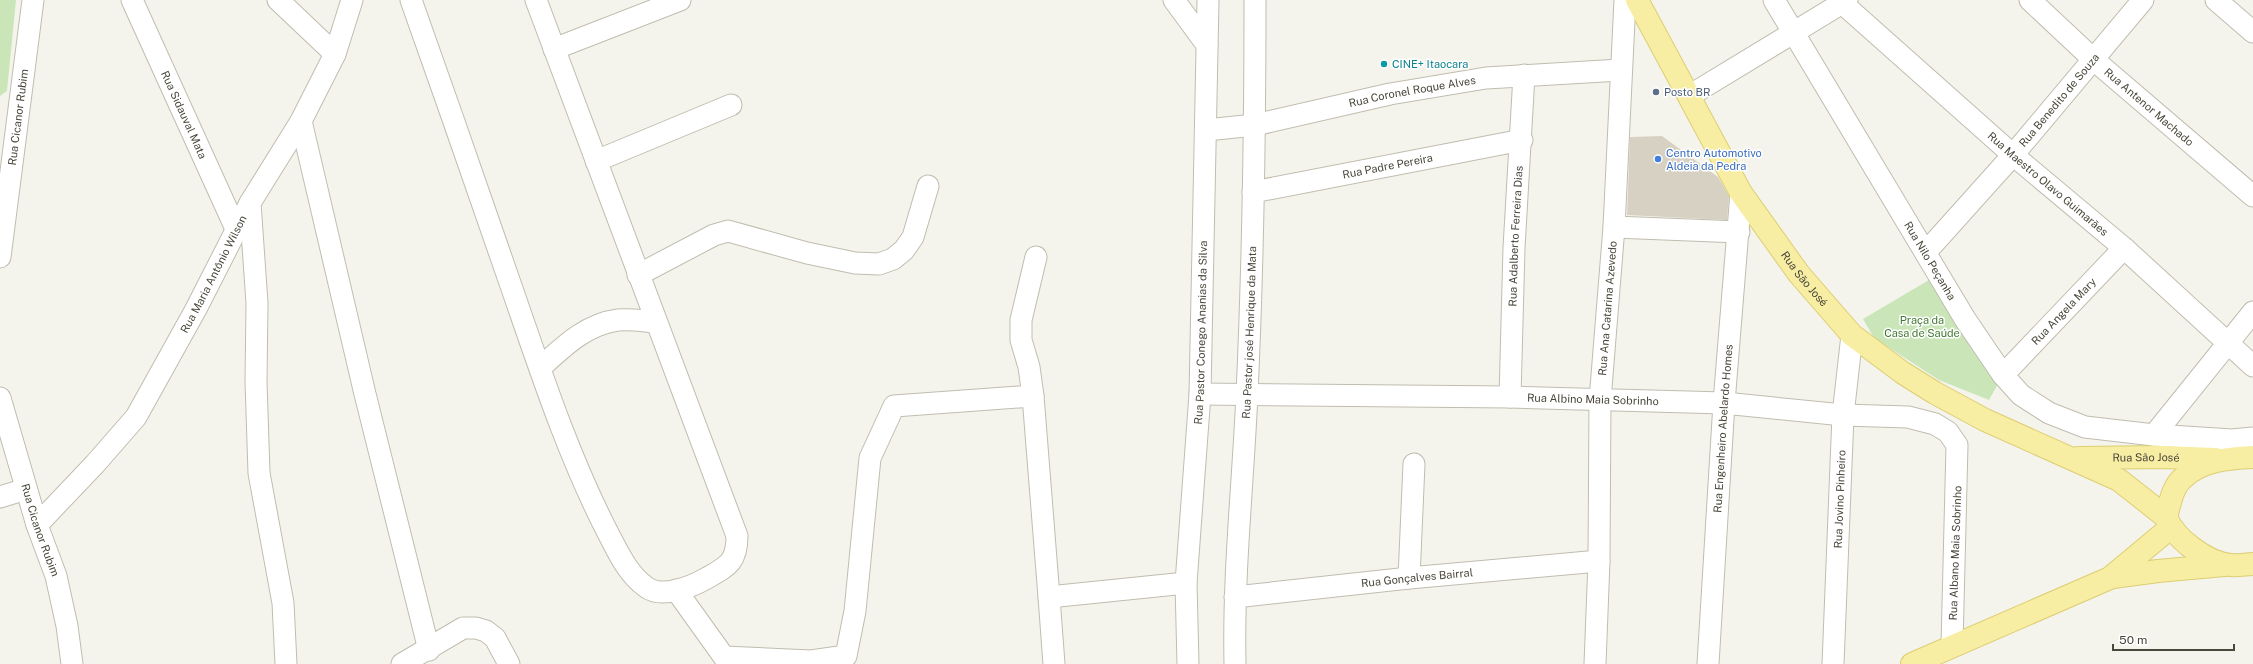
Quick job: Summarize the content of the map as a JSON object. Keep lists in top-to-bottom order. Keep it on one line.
{"streets":{"main road":["Rua São José"],"street":["Rua Coronel Roque Alves","Rua Benedito de Souza","Rua Antenor Machado","Rua Sidauval Mata","Rua Cicanor Rubim","Rua Padre Pereira","Rua Maestro Olavo Guimarães","Rua Adalberto Ferreira Dias","Rua Nilo Peçanha","Rua Maria Antônio Wilson","Rua Ana Catarina Azevedo","Rua Angela Mary","Rua Pastor Conego Ananias da Silva","Rua Pastor josé Henrique da Mata","Rua Albino Maia Sobrinho","Rua Engenheiro Abelardo Homes","Rua Jovino Pinheiro","Rua Albano Maia Sobrinho","Rua Gonçalves Bairral"]},"crossings":[["Rua Coronel Roque Alves","Rua Adalberto Ferreira Dias"],["Rua Coronel Roque Alves","Rua Ana Catarina Azevedo"],["Rua Coronel Roque Alves","Rua Pastor Conego Ananias da Silva"],["Rua Coronel Roque Alves","Rua Pastor josé Henrique da Mata"],["Rua Benedito de Souza","Rua Antenor Machado"],["Rua Benedito de Souza","Rua Maestro Olavo Guimarães"],["Rua Benedito de Souza","Rua Nilo Peçanha"],["Rua Sidauval Mata","Rua Maria Antônio Wilson"],["Rua Cicanor Rubim","Rua Maria Antônio Wilson"],["Rua Padre Pereira","Rua Adalberto Ferreira Dias"],["Rua Padre Pereira","Rua Pastor josé Henrique da Mata"],["Rua Maestro Olavo Guimarães","Rua Angela Mary"],["Rua Adalberto Ferreira Dias","Rua Albino Maia Sobrinho"],["Rua Nilo Peçanha","Rua Angela Mary"],["Rua São José","Rua Engenheiro Abelardo Homes"],["Rua São José","Rua Jovino Pinheiro"],["Rua Ana Catarina Azevedo","Rua Albino Maia Sobrinho"],["Rua Ana Catarina Azevedo","Rua Gonçalves Bairral"],["Rua Pastor Conego Ananias da Silva","Rua Albino Maia Sobrinho"],["Rua Pastor josé Henrique da Mata","Rua Albino Maia Sobrinho"],["Rua Pastor josé Henrique da Mata","Rua Gonçalves Bairral"],["Rua Albino Maia Sobrinho","Rua Engenheiro Abelardo Homes"],["Rua Albino Maia Sobrinho","Rua Jovino Pinheiro"],["Rua Albino Maia Sobrinho","Rua Albano Maia Sobrinho"]],"parks":["Praça da Casa de Saúde"],"places":["CINE+ Itaocara","Posto BR","Centro Automotivo Aldeia da Pedra"],"scale_bar":"50 m"}
